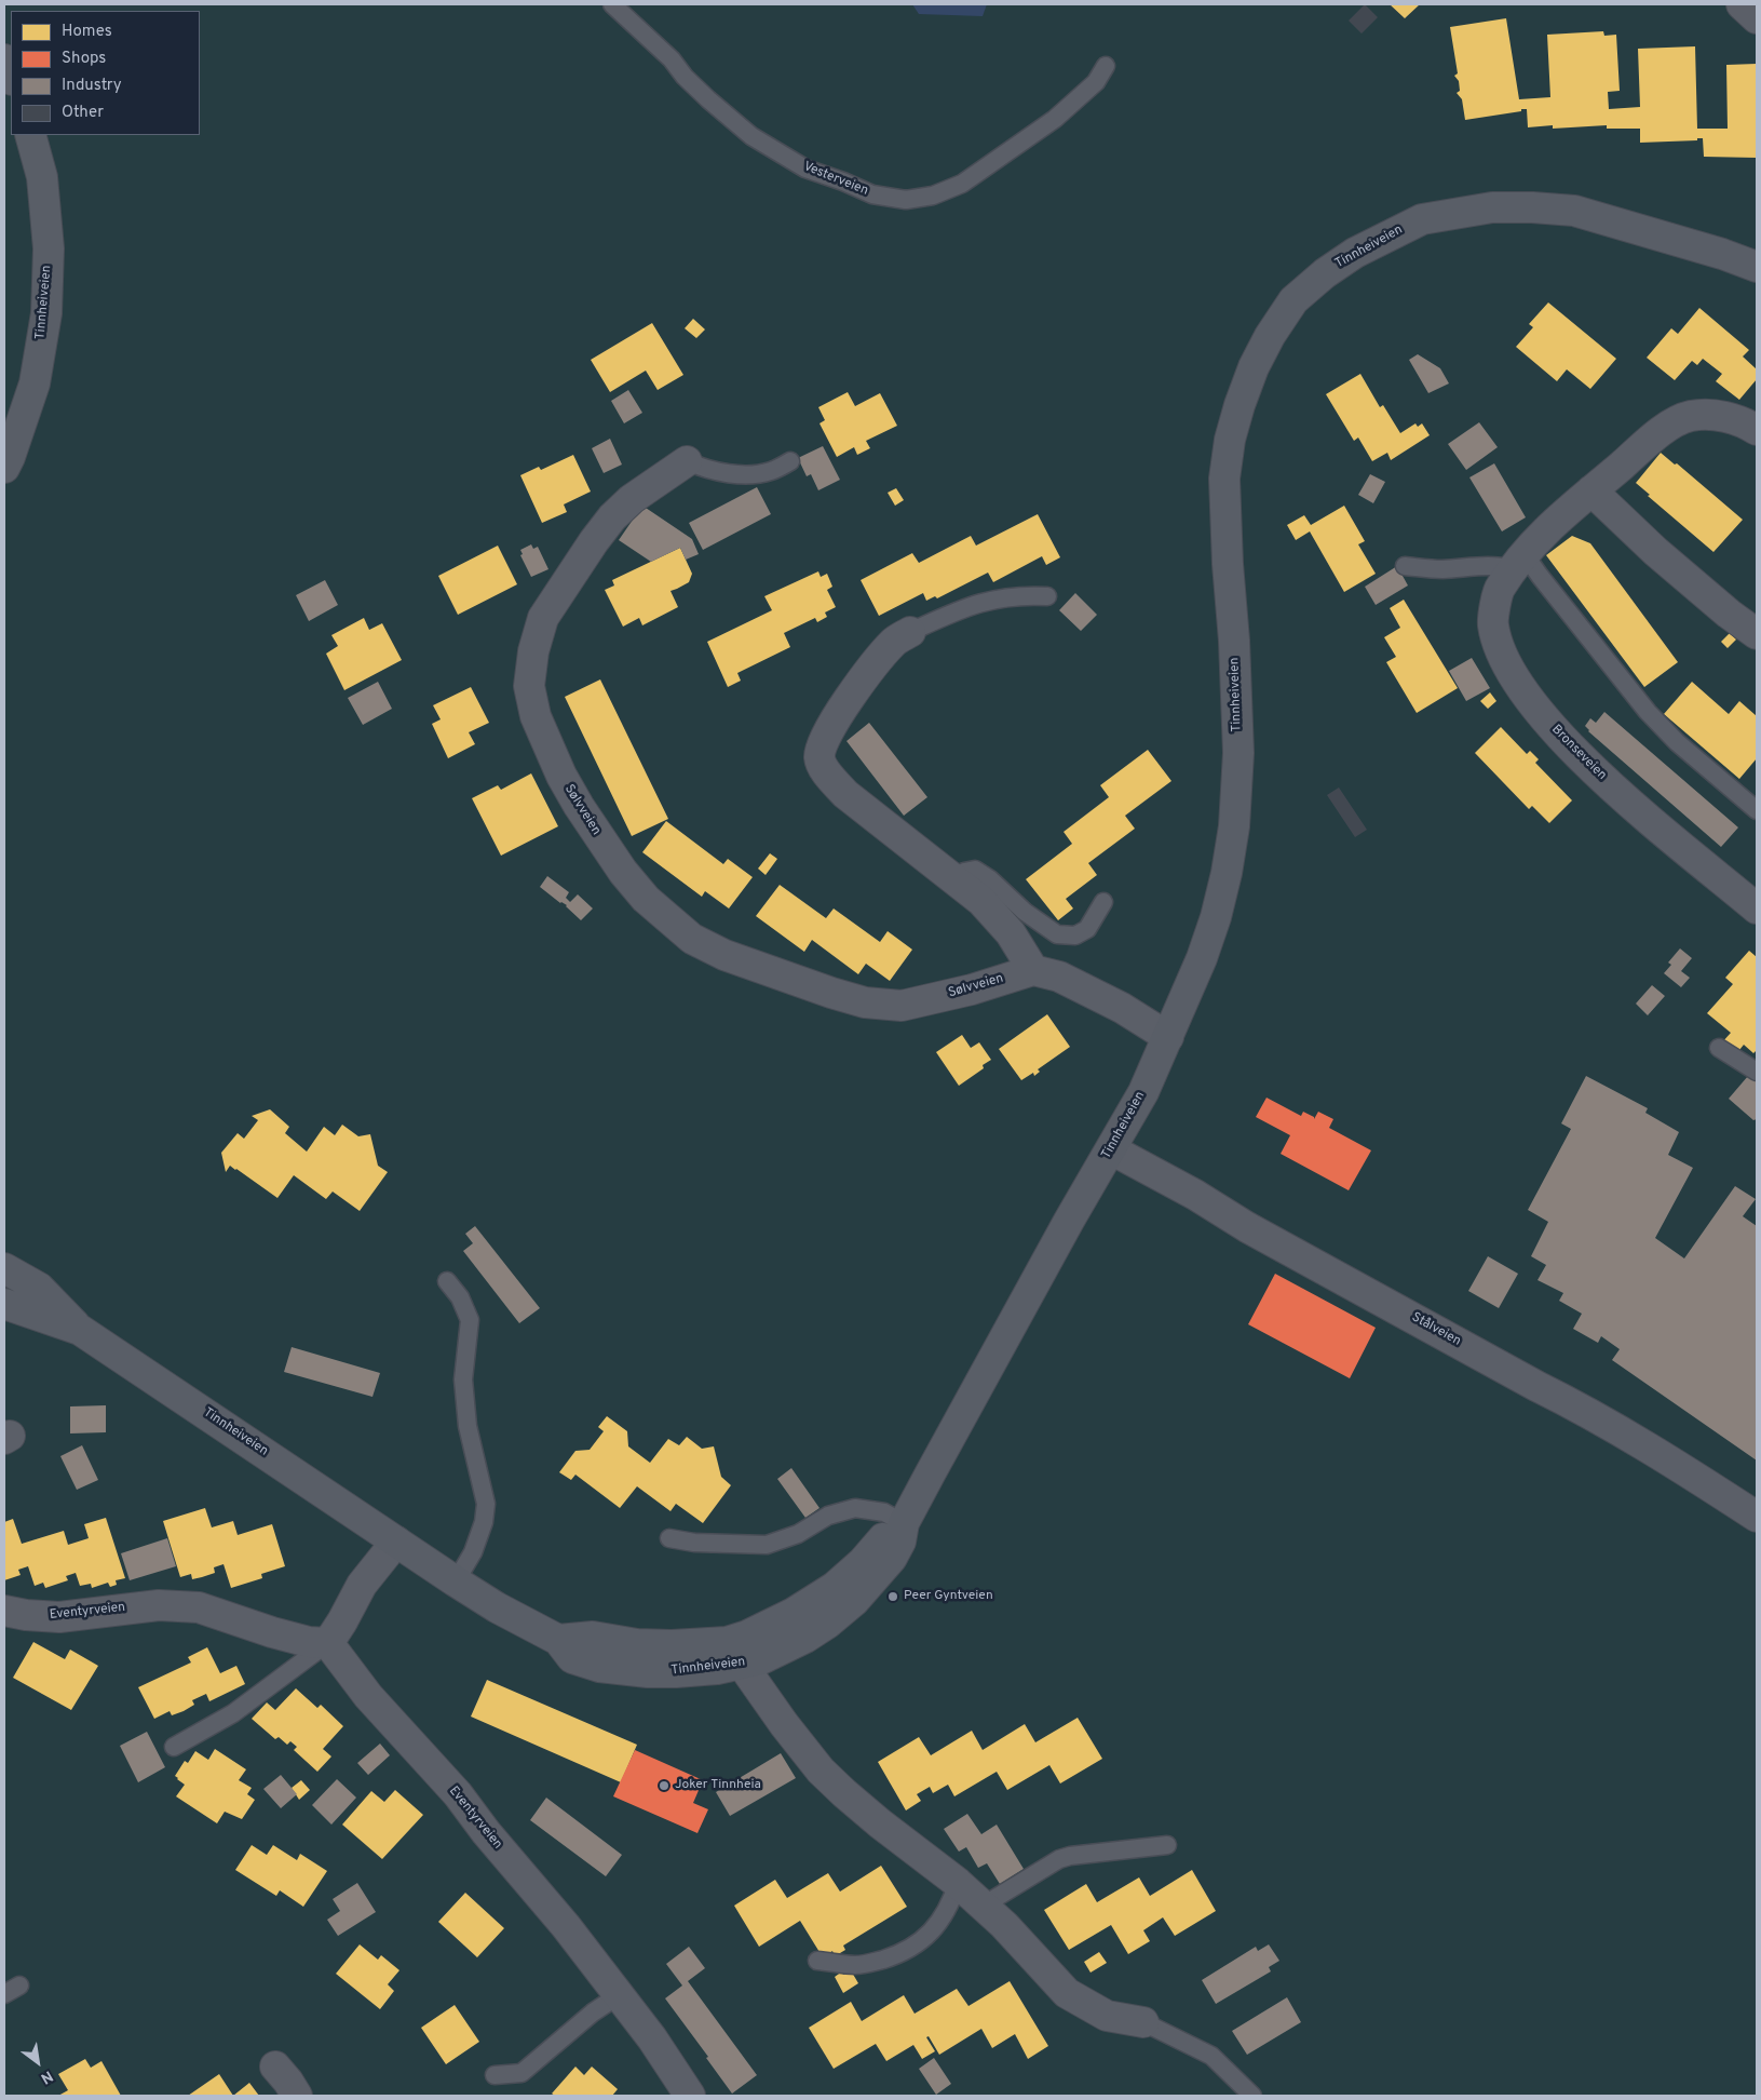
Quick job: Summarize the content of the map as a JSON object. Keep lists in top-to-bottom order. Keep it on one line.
{"streets":{"street":["Tinnheiveien","Bronseveien","Sølvveien","Stålveien","Eventyrveien"],"lane":["Vesterveien"]},"crossings":[["Tinnheiveien","Stålveien"]],"places":["Peer Gyntveien","Joker Tinnheia"],"legend":["Homes","Shops","Industry","Other"],"north":"bottom right"}
